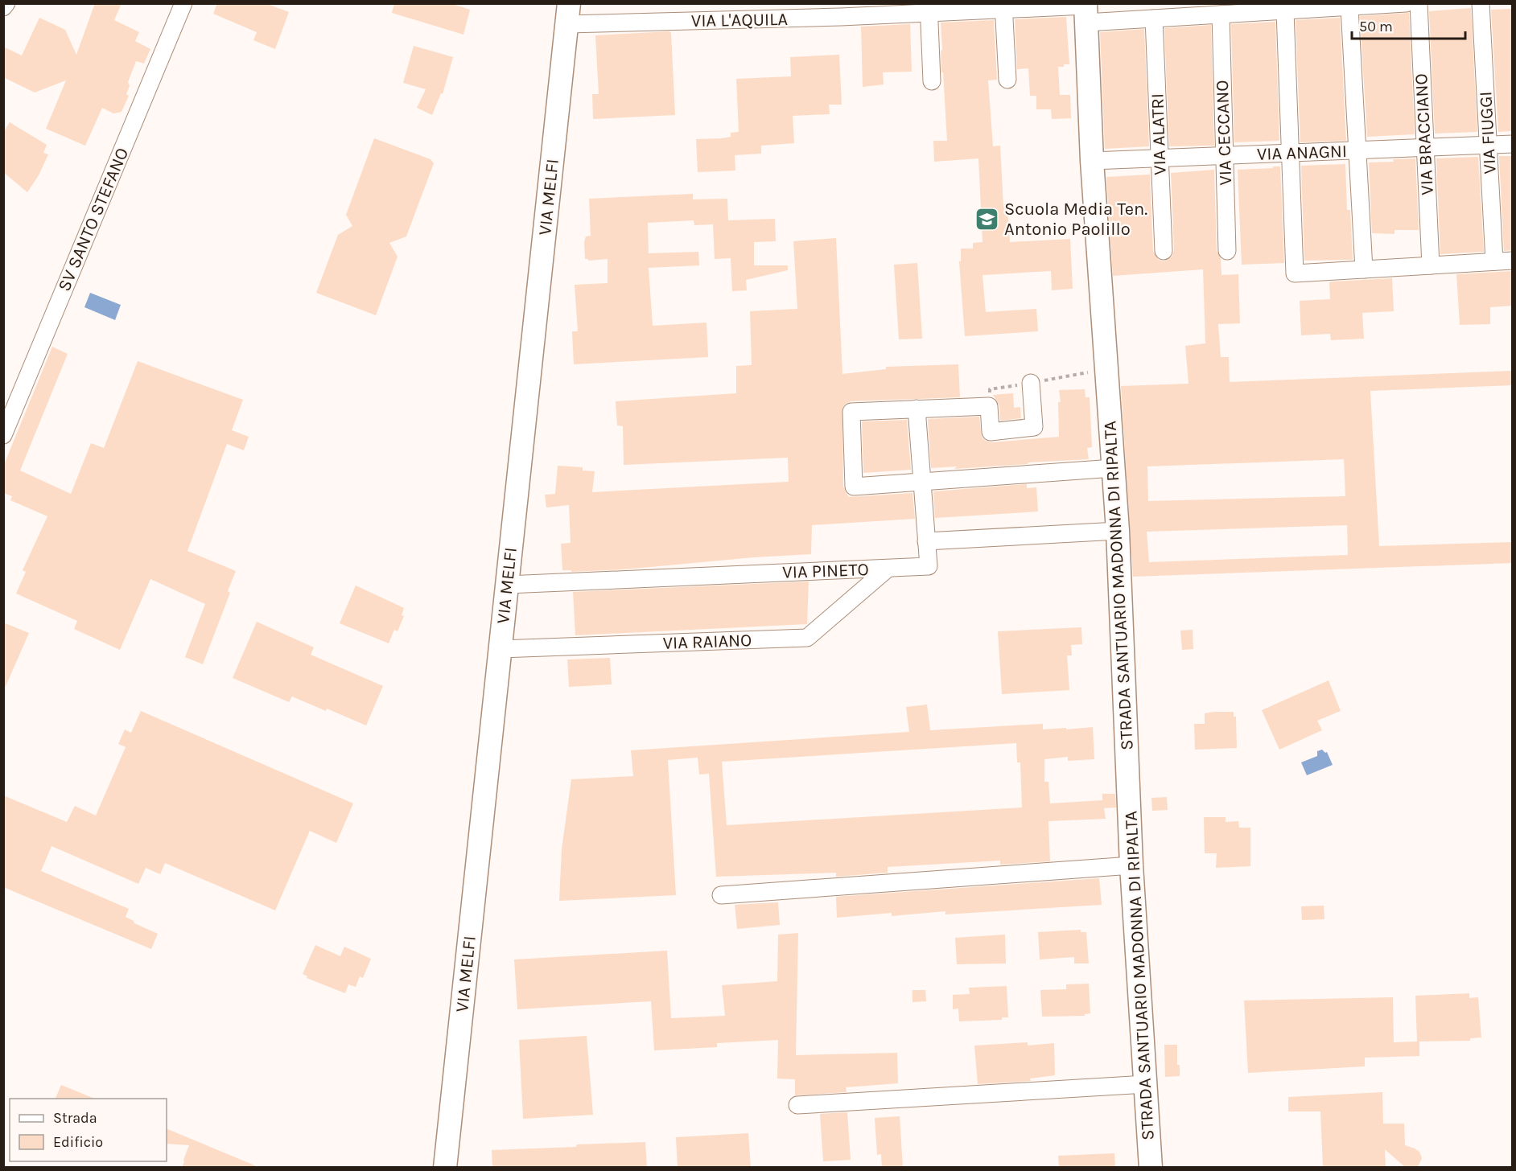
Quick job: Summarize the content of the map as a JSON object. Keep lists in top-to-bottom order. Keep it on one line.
{"streets":{"street":["VIA L'AQUILA","VIA CECCANO","VIA FIUGGI","VIA ALATRI","VIA BRACCIANO","VIA ANAGNI","VIA MELFI","SV SANTO STEFANO","VIA PINETO","STRADA SANTUARIO MADONNA DI RIPALTA","VIA RAIANO"]},"crossings":[["VIA L'AQUILA","VIA CECCANO"],["VIA L'AQUILA","VIA ALATRI"],["VIA L'AQUILA","VIA MELFI"],["VIA L'AQUILA","STRADA SANTUARIO MADONNA DI RIPALTA"],["VIA CECCANO","VIA ANAGNI"],["VIA FIUGGI","VIA ANAGNI"],["VIA ALATRI","VIA ANAGNI"],["VIA BRACCIANO","VIA ANAGNI"],["VIA ANAGNI","STRADA SANTUARIO MADONNA DI RIPALTA"],["VIA MELFI","VIA PINETO"],["VIA MELFI","VIA RAIANO"],["VIA PINETO","VIA RAIANO"]],"places":{"school or university":["Scuola Media Ten. Antonio Paolillo"]},"legend":["Strada","Edificio"],"scale_bar":"50 m"}
